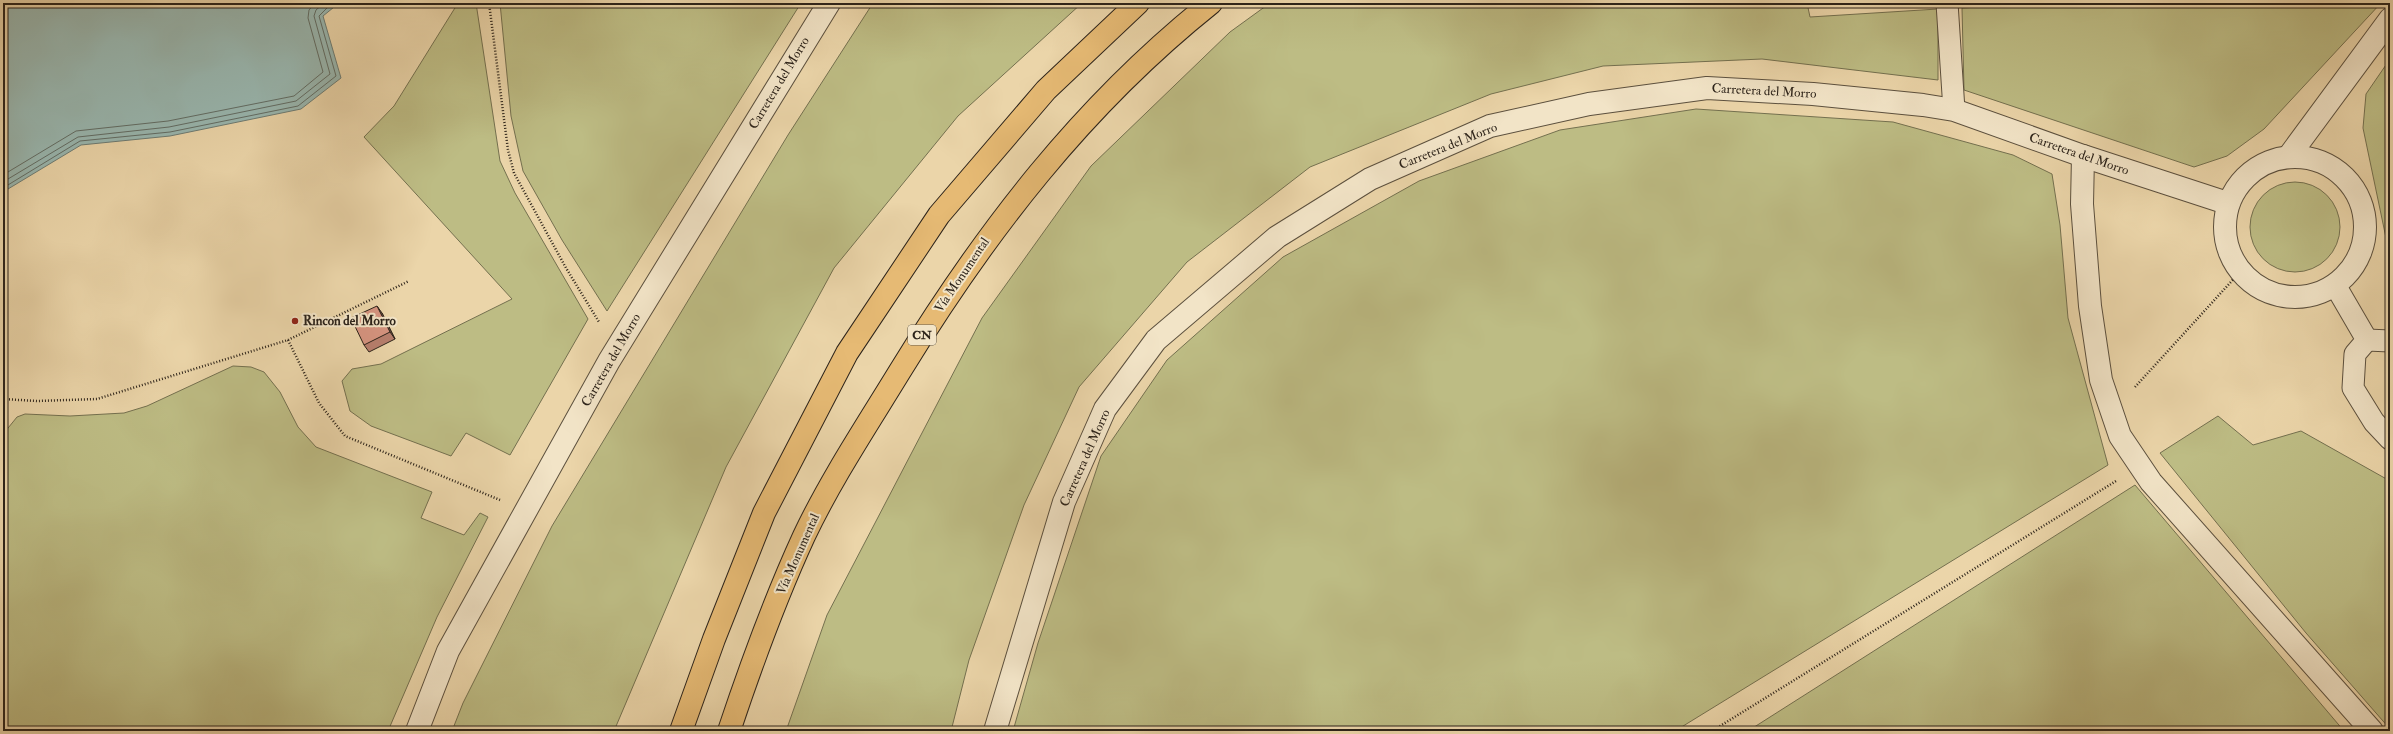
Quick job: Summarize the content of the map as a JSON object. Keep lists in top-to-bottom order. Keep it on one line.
{"streets":{"highway":["Vía Monumental","CN"],"street":["Carretera del Morro"]},"places":["Rincon del Morro"]}
